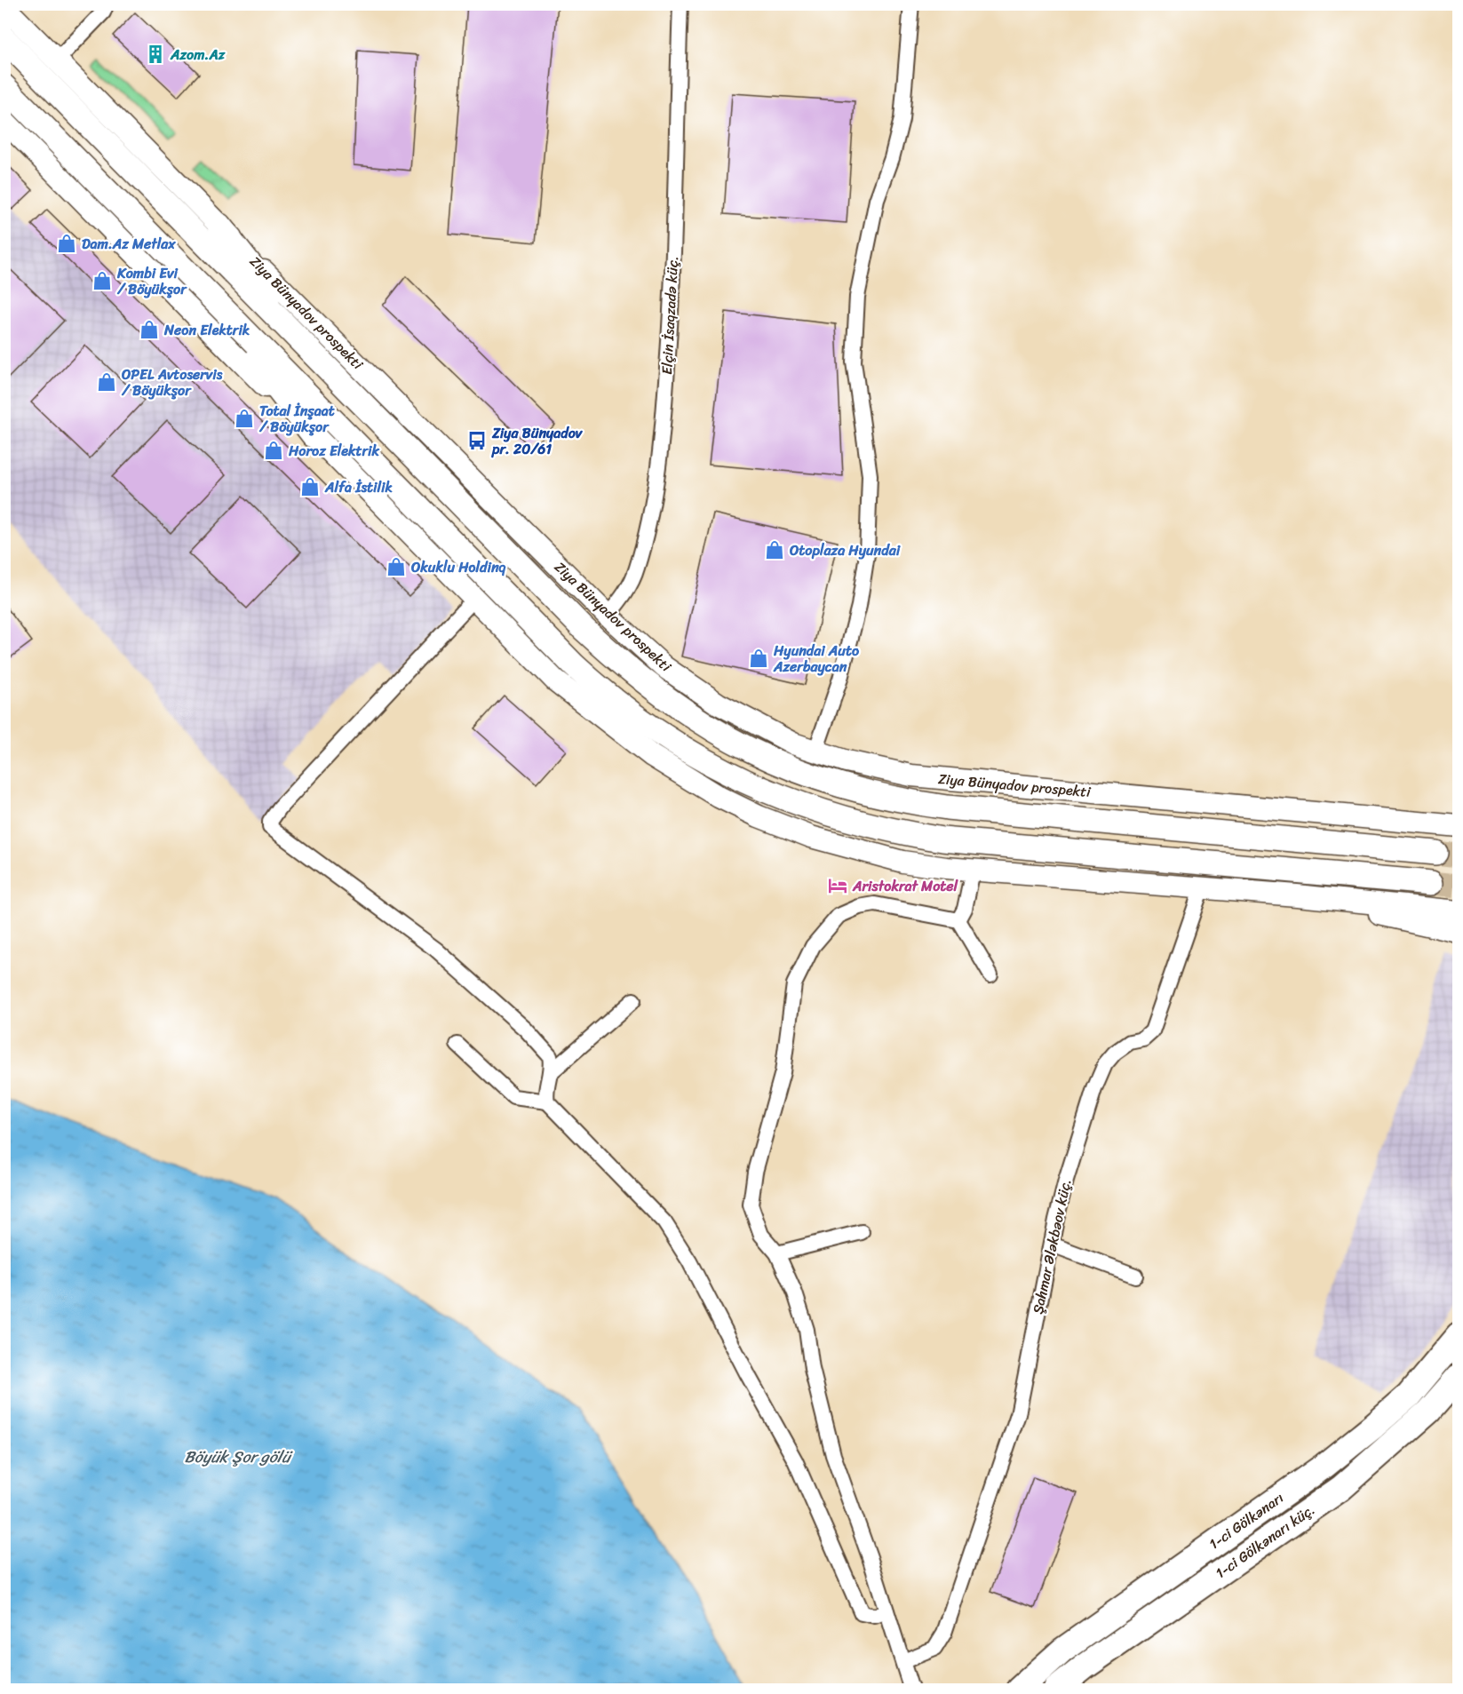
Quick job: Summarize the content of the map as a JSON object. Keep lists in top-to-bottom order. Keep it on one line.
{"streets":{"highway":["1-ci Gölkənarı","1-ci Gölkənarı küç."],"main road":["Ziya Bünyadov prospekti"],"street":["Elçin İsaqzadə küç.","Şahmar Ələkbəov küç."]},"crossings":[["Ziya Bünyadov prospekti","Elçin İsaqzadə küç."]],"water":["Böyük Şor gölü"],"places":{"building":["Azom.Az"],"shop":["Dam.Az Metlax","Kombi Evi / Böyükşor","Neon Elektrik","OPEL Avtoservis / Böyükşor","Total İnşaat / Böyükşor","Horoz Elektrik","Alfa İstilik","Otoplaza Hyundai","Okuklu Holdinq","Hyundai Auto Azerbaycan"],"bus stop":["Ziya Bünyadov pr. 20/61"],"hotel":["Aristokrat Motel"]}}
